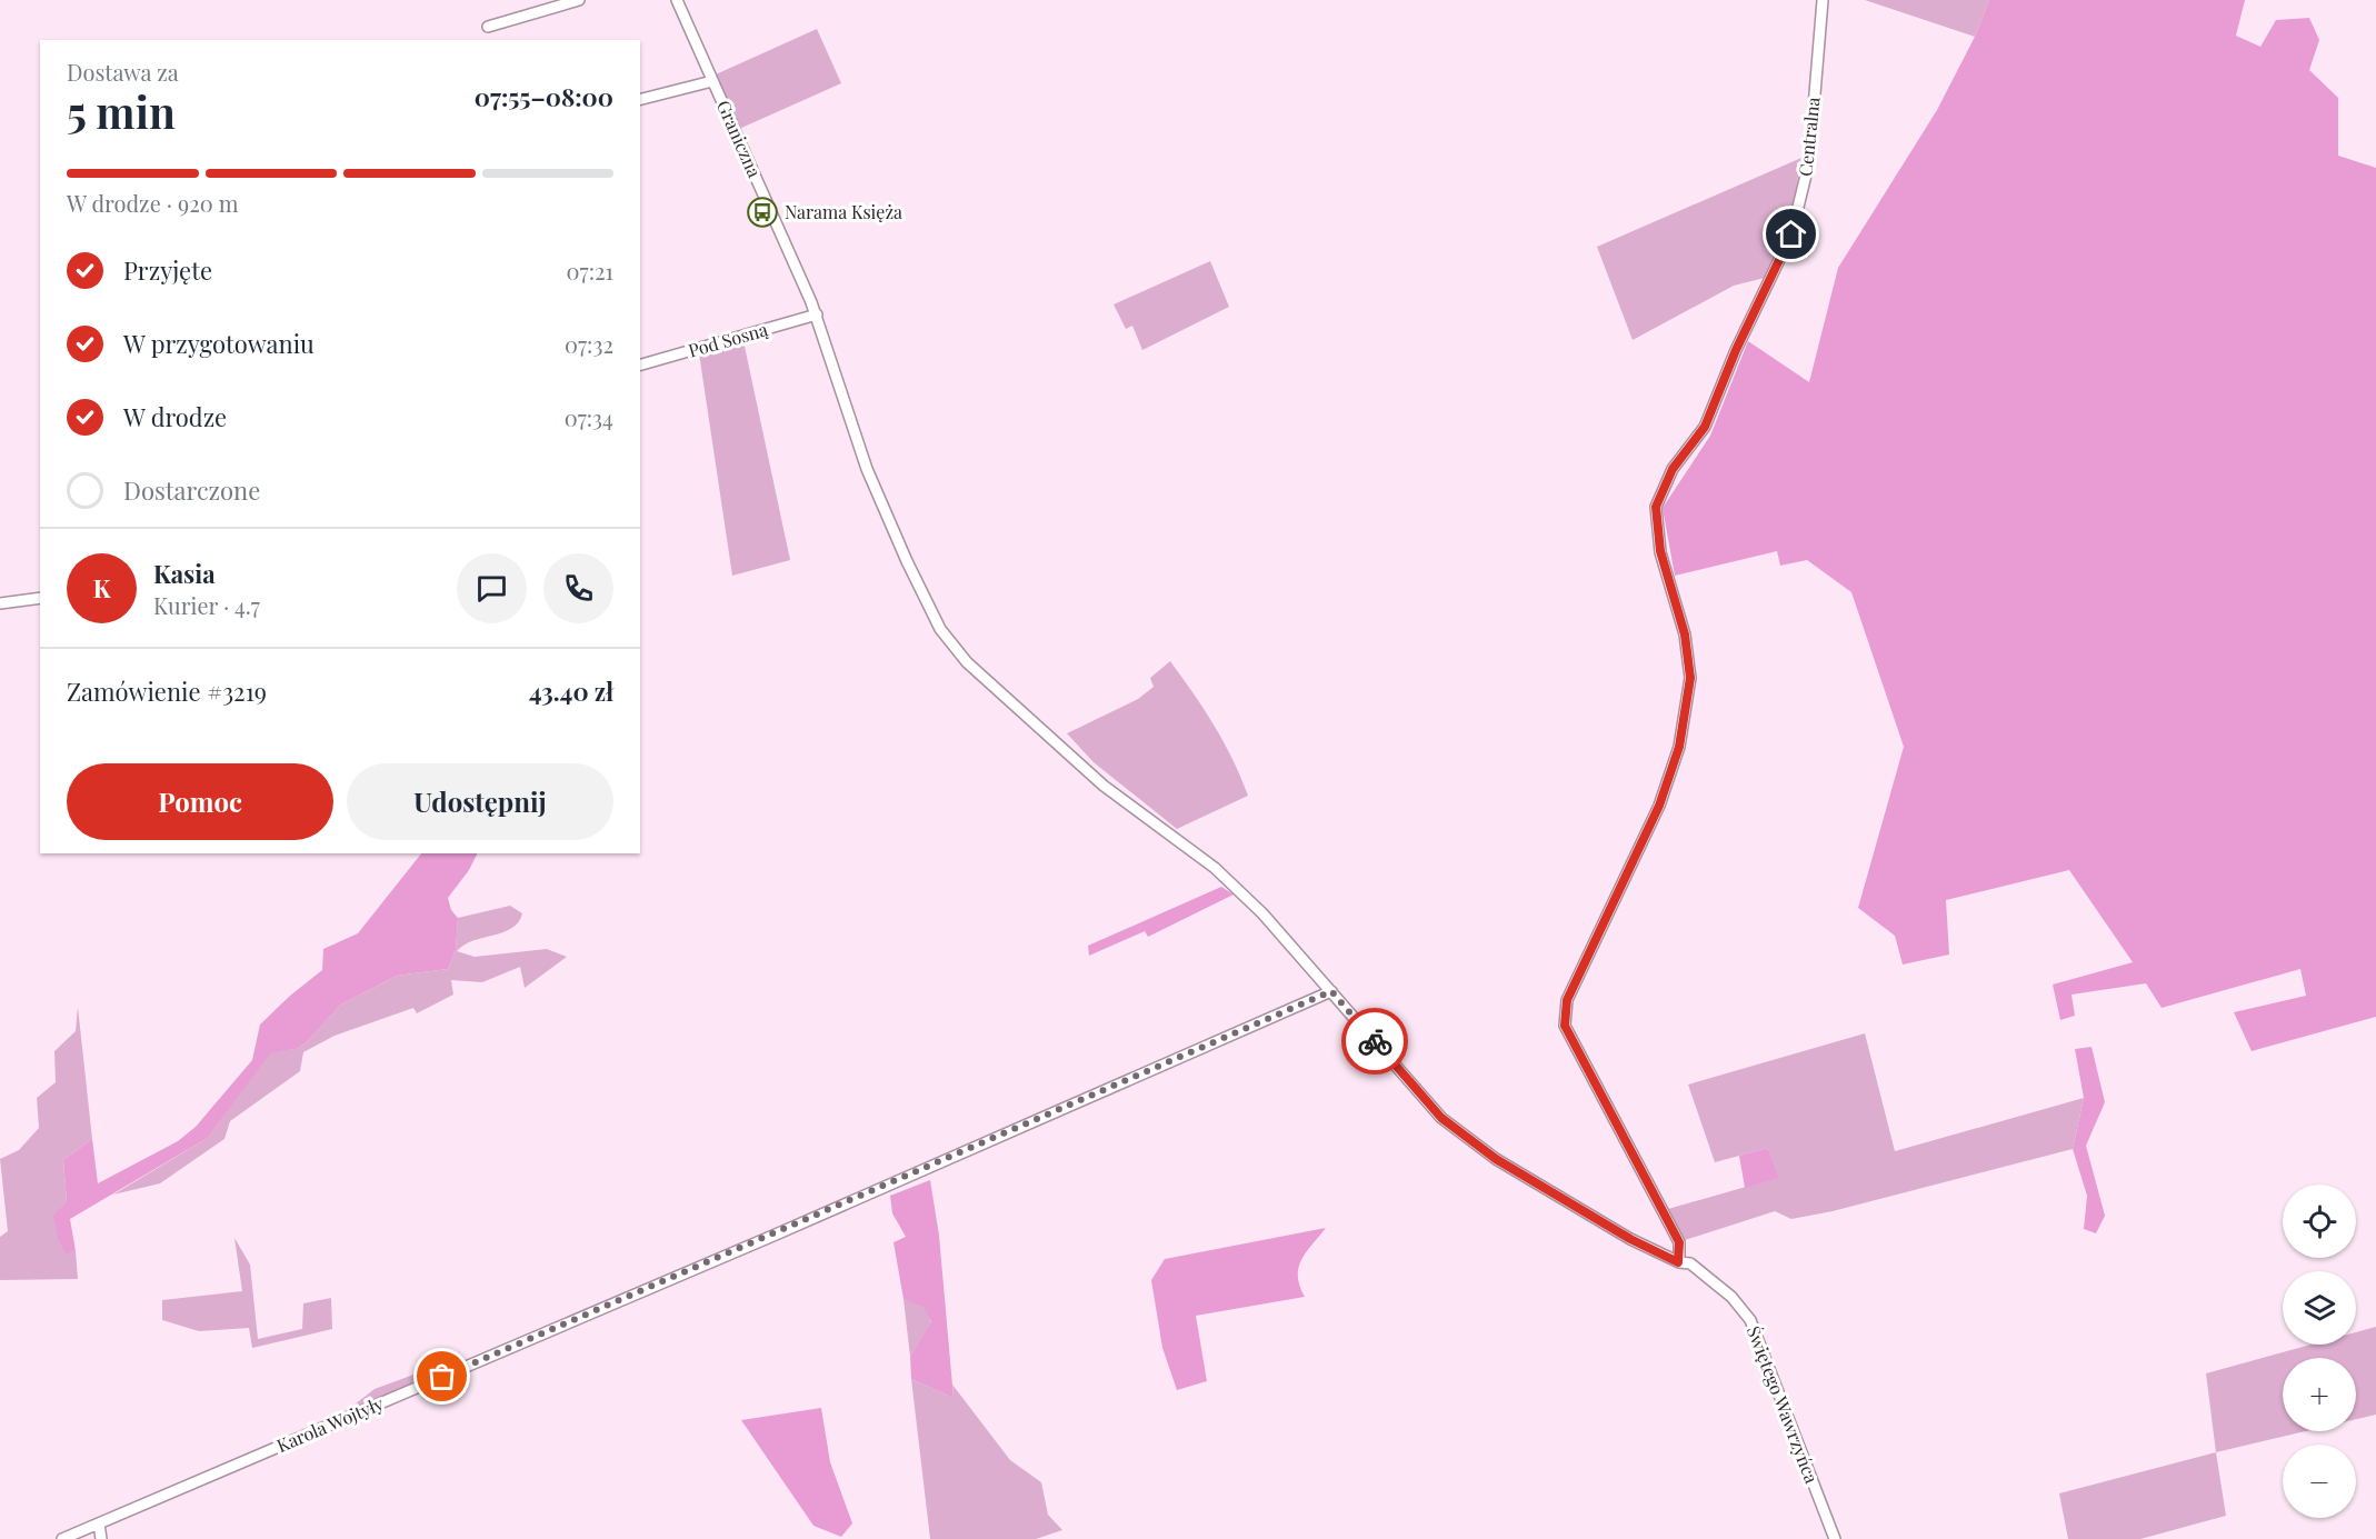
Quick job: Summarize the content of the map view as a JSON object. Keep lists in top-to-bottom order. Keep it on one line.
{"streets":{"street":["Centralna","Graniczna","Pod Sosną","Świętego Wawrzyńca","Karola Wojtyły"]},"crossings":[["Centralna","Graniczna"],["Centralna","Świętego Wawrzyńca"],["Graniczna","Pod Sosną"],["Graniczna","Świętego Wawrzyńca"],["Graniczna","Karola Wojtyły"]],"places":{"bus stop":["Narama Księża"]},"page":{"heading":["5 min","Dostawa za","07:55–08:00"],"panel":["Kasia","Kurier · 4.7","Zamówienie #3219","43.40 zł"],"bar":"W drodze · 920 m","list":[["Przyjęte","07:21"],["W przygotowaniu","07:32"],["W drodze","07:34"],"Dostarczone"],"round":"K","buttons":["Pomoc","Udostępnij"],"map_buttons":["+","−"]}}
